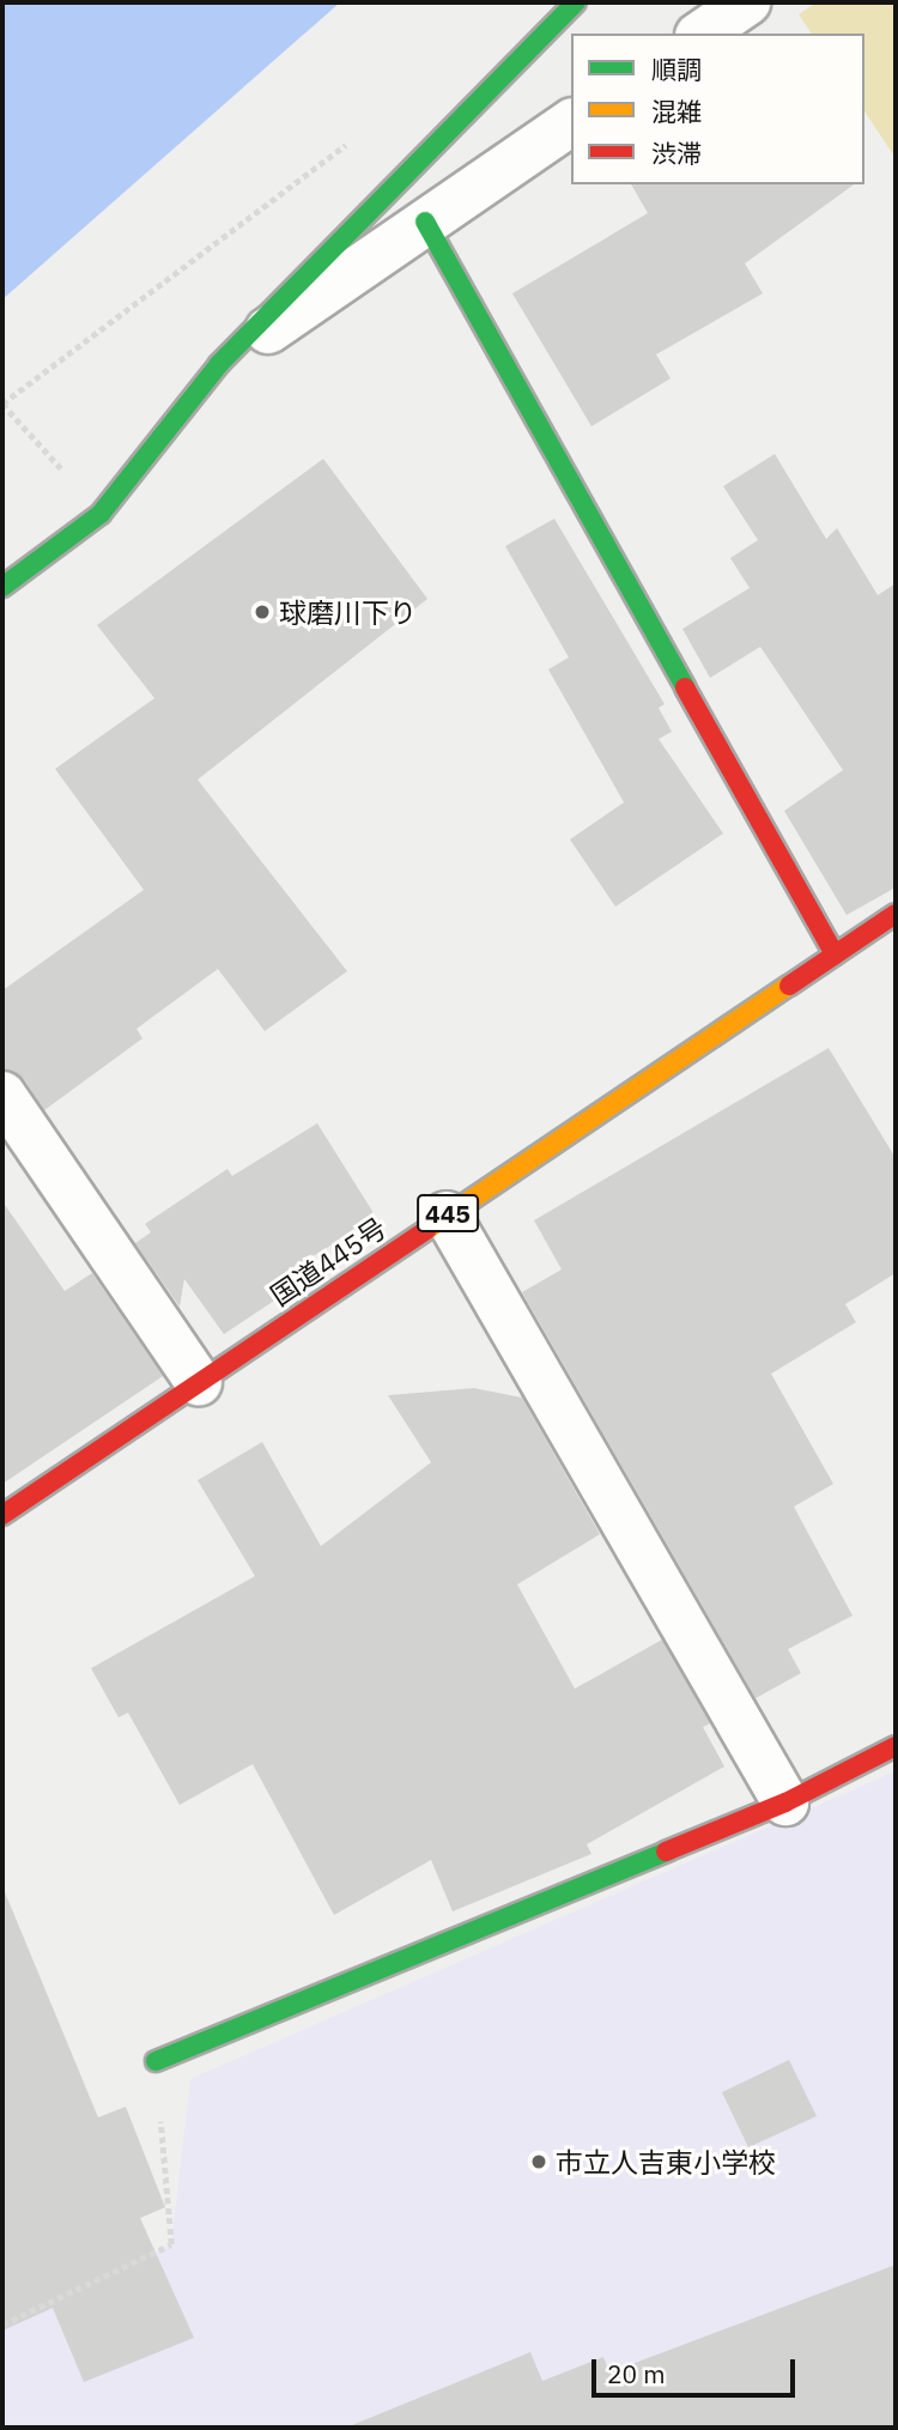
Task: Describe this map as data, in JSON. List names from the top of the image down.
{
  "streets": {
    "main road": ["445", "国道445号"]
  },
  "places": ["球磨川下り", "市立人吉東小学校"],
  "legend": ["順調", "混雑", "渋滞"],
  "scale_bar": "20 m"
}
